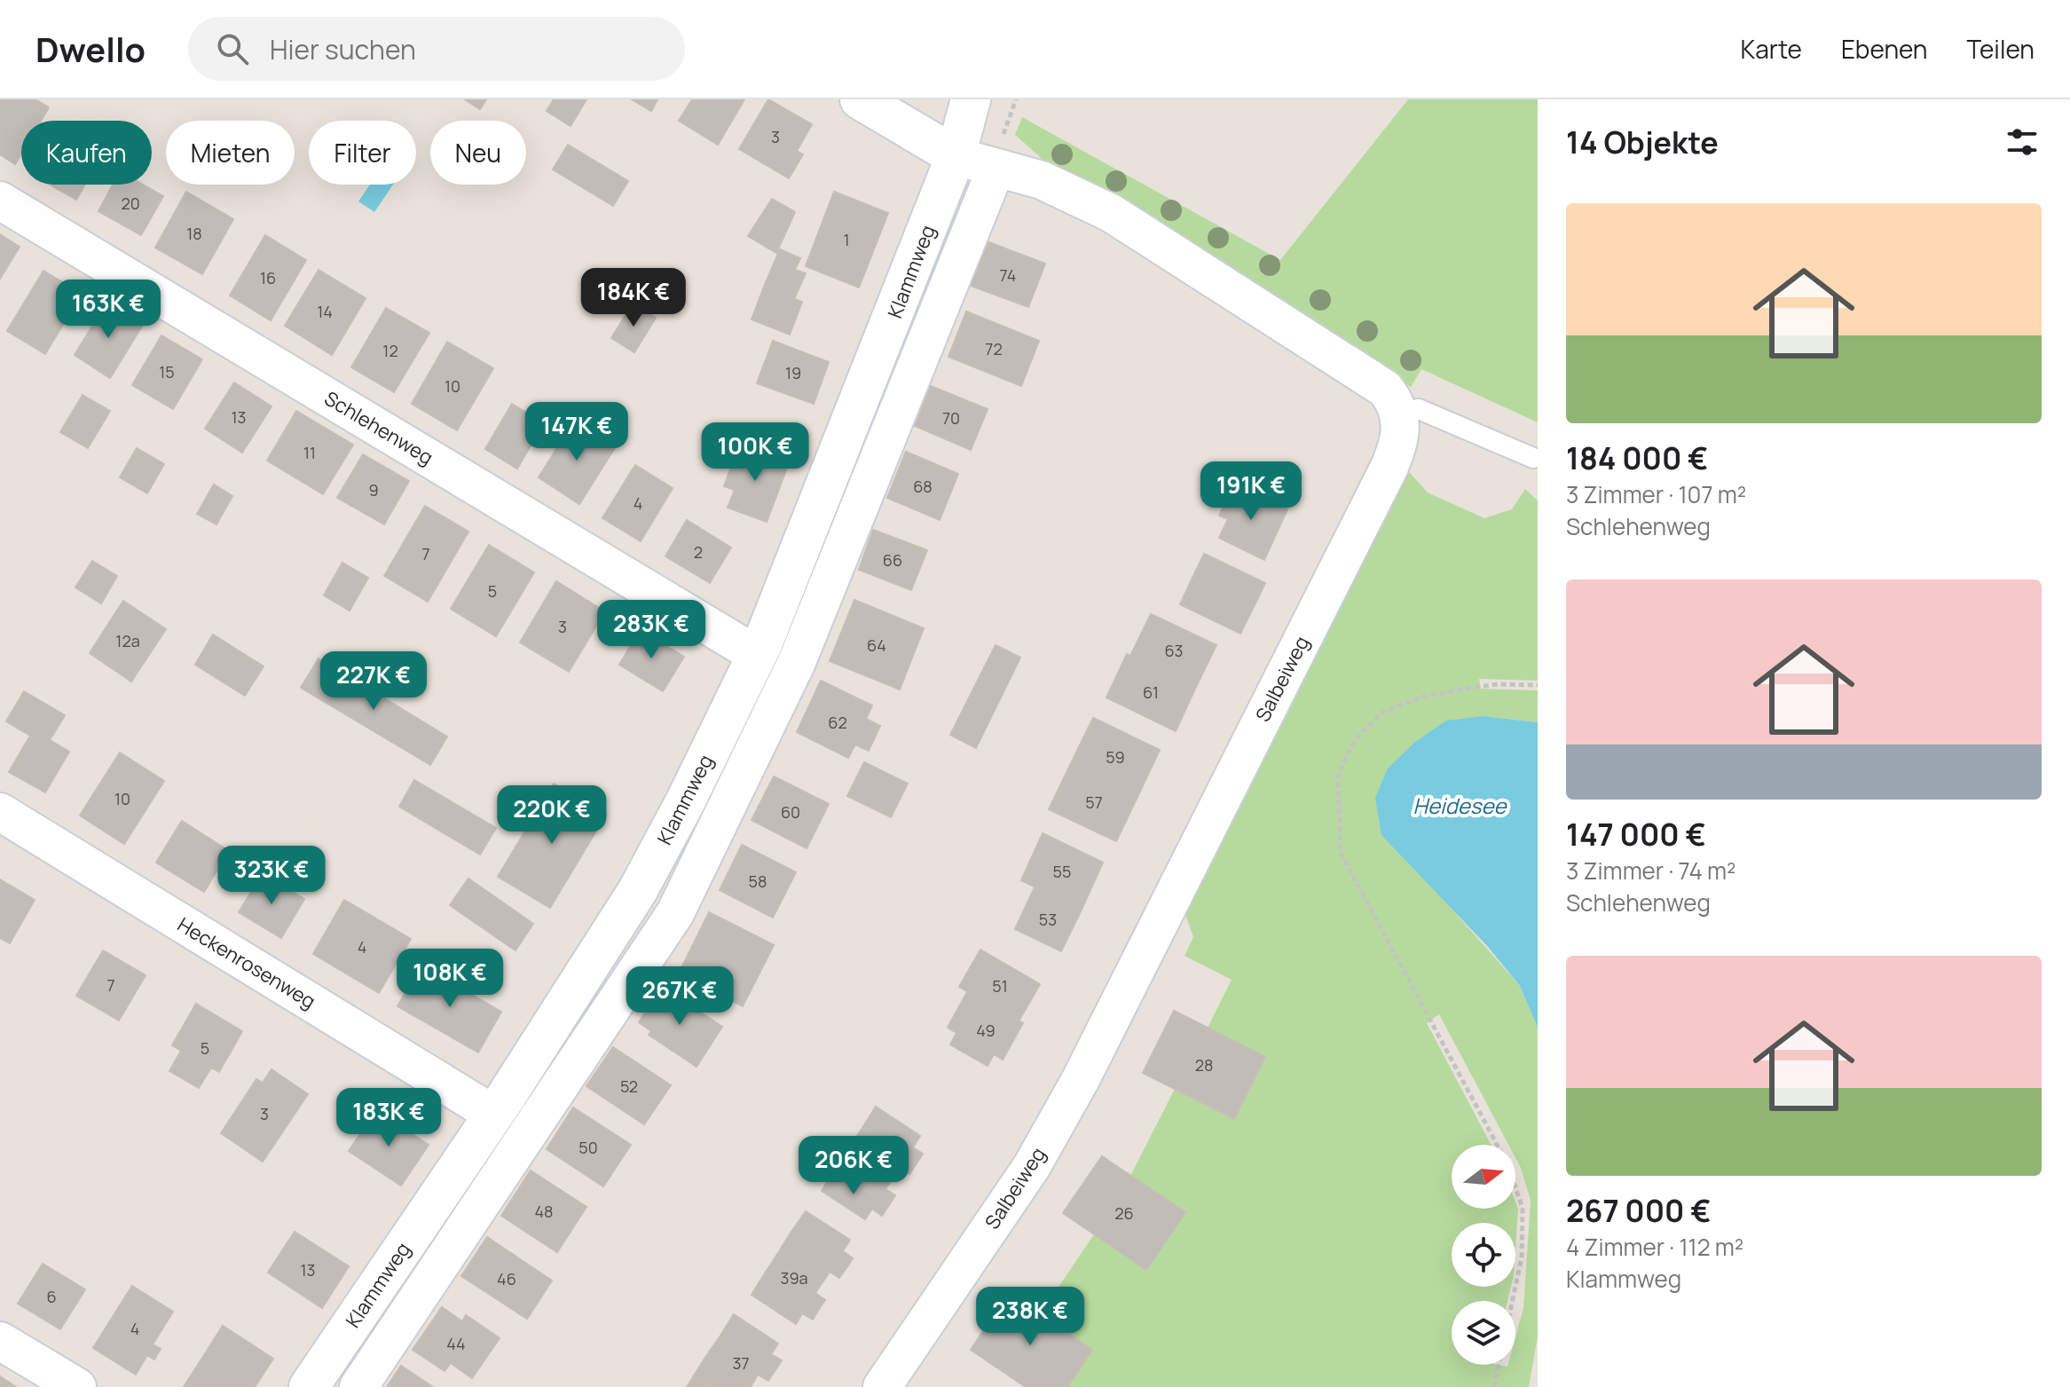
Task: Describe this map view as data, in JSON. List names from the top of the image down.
{
  "streets": {
    "main road": ["Klammweg"],
    "street": ["Schlehenweg", "Salbeiweg", "Heckenrosenweg"]
  },
  "crossings": [
    ["Klammweg", "Schlehenweg"],
    ["Klammweg", "Heckenrosenweg"]
  ],
  "water": ["Heidesee"],
  "house_numbers": [
    "3",
    "20",
    "18",
    "1",
    "74",
    "16",
    "14",
    "72",
    "12",
    "15",
    "19",
    "10",
    "13",
    "70",
    "11",
    "68",
    "9",
    "4",
    "2",
    "7",
    "66",
    "5",
    "3",
    "12a",
    "64",
    "63",
    "61",
    "62",
    "59",
    "10",
    "57",
    "60",
    "55",
    "58",
    "53",
    "4",
    "7",
    "51",
    "49",
    "5",
    "28",
    "52",
    "3",
    "50",
    "48",
    "26",
    "13",
    "39a",
    "46",
    "6",
    "4",
    "44",
    "37"
  ],
  "north": "right",
  "page": {
    "header": "Dwello",
    "search": "Hier suchen",
    "nav": ["Karte", "Ebenen", "Teilen"],
    "heading": "14 Objekte",
    "chip": [
      "Kaufen",
      "Mieten",
      "Filter",
      "Neu"
    ],
    "list": [
      {
        "name": "184 000 €",
        "note": "3 Zimmer · 107 m² · Schlehenweg"
      },
      {
        "name": "147 000 €",
        "note": "3 Zimmer · 74 m² · Schlehenweg"
      },
      {
        "name": "267 000 €",
        "note": "4 Zimmer · 112 m² · Klammweg"
      }
    ],
    "price": [
      "184K €",
      "163K €",
      "147K €",
      "100K €",
      "191K €",
      "283K €",
      "227K €",
      "220K €",
      "323K €",
      "108K €",
      "267K €",
      "183K €",
      "206K €",
      "238K €"
    ]
  }
}
